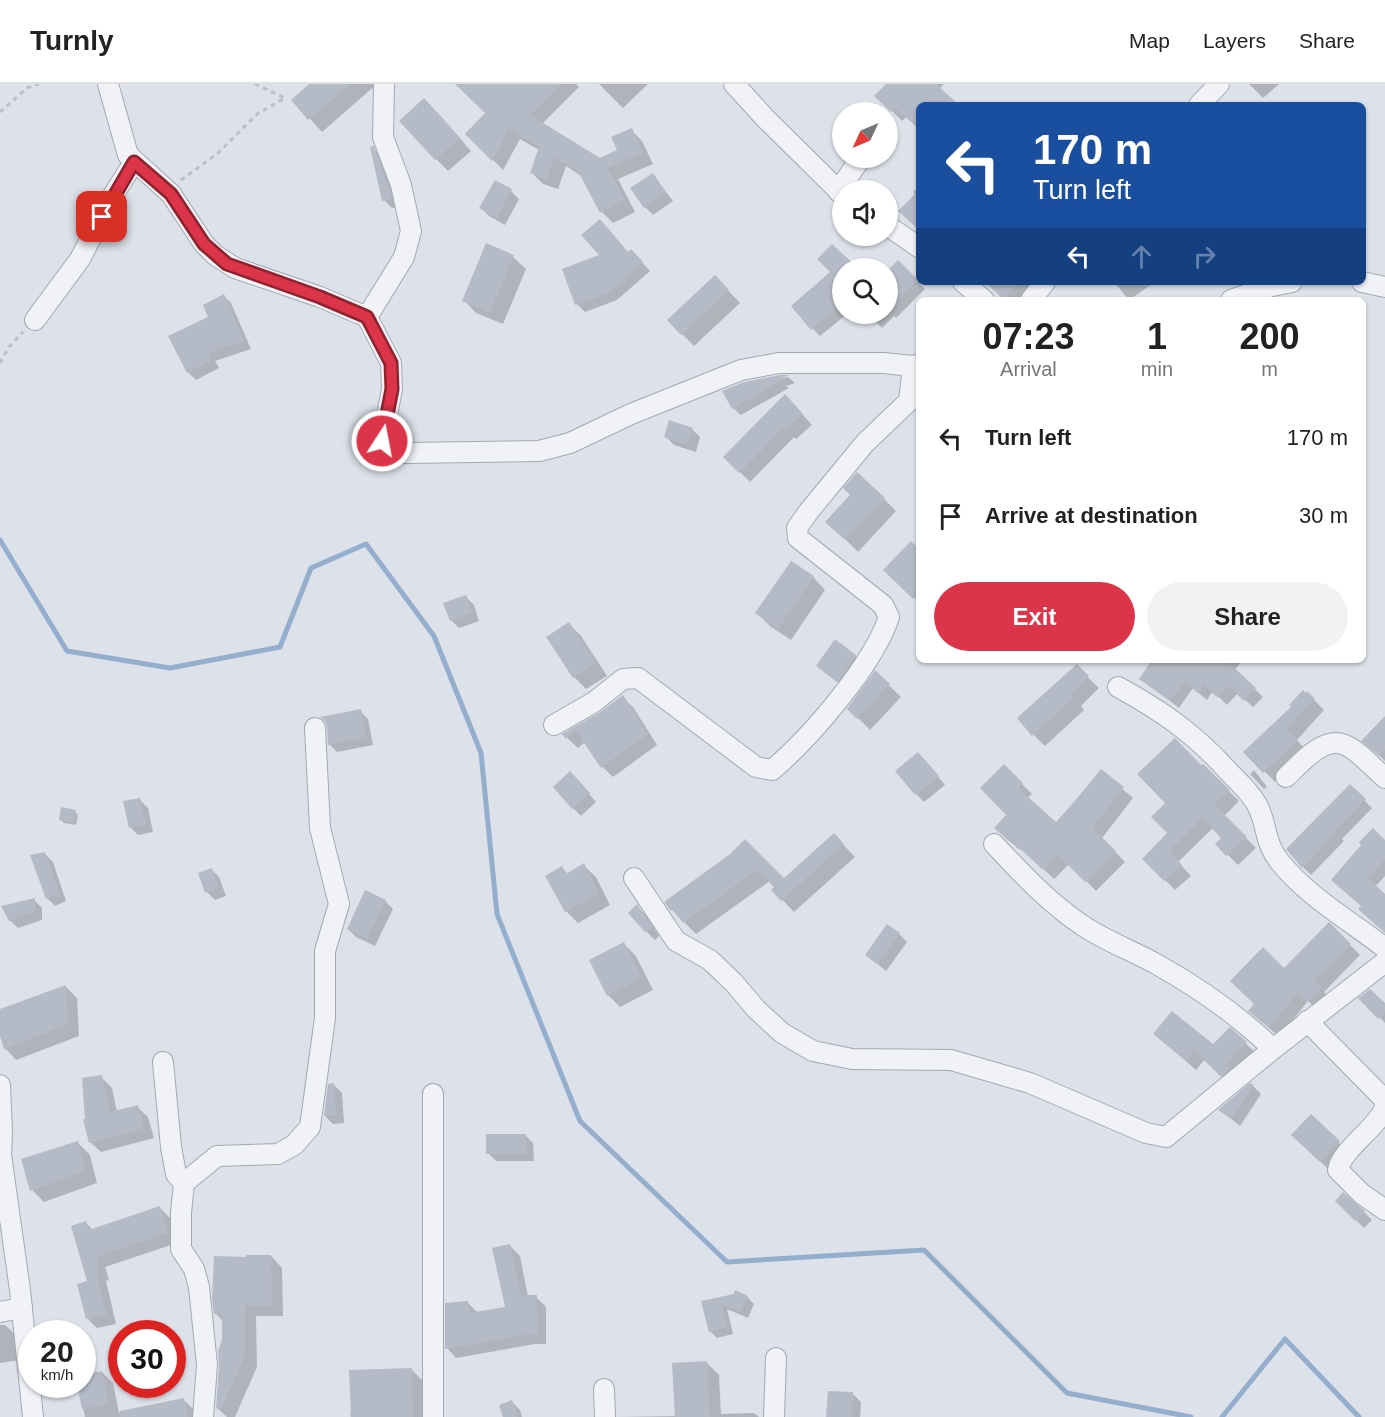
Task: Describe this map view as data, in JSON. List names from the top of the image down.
{
  "north": "bottom left",
  "page": {
    "header": "Turnly",
    "nav": ["Map", "Layers", "Share"],
    "turn": ["170 m", "Turn left"],
    "eta": [
      "07:23",
      "Arrival",
      "1",
      "min",
      "200",
      "m"
    ],
    "list": [
      {
        "name": "Turn left",
        "value": "170 m"
      },
      {
        "name": "Arrive at destination",
        "value": "30 m"
      }
    ],
    "buttons": ["Exit", "Share"],
    "speed": "20 km/h",
    "limit": "30"
  }
}
